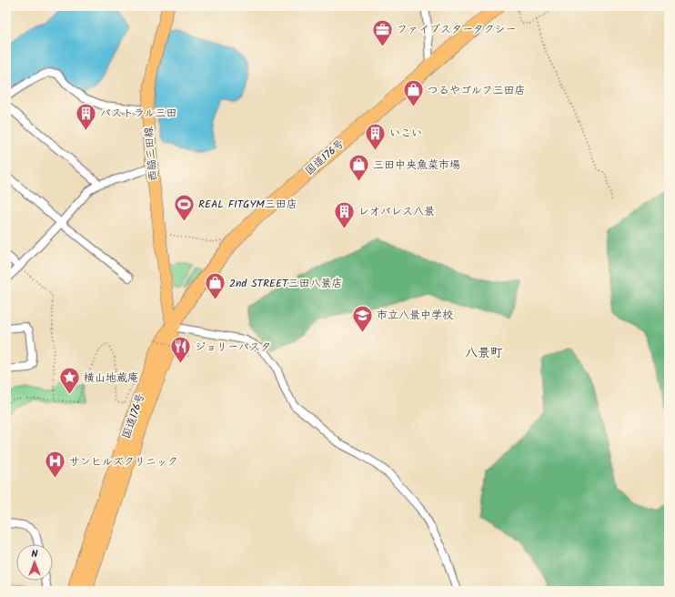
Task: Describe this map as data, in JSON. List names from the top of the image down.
{
  "streets": {
    "highway": ["国道176号"],
    "main road": ["西脇三田線"]
  },
  "crossings": [
    ["西脇三田線", "国道176号"]
  ],
  "districts": ["八景町"],
  "places": {
    "office": ["ファイブスタータクシー"],
    "shop": ["つるやゴルフ三田店", "三田中央魚菜市場", "2nd STREET三田八景店"],
    "building": ["パストラル三田", "いこい", "レオパレス八景"],
    "sports": ["REAL FITGYM三田店"],
    "school or university": ["市立八景中学校"],
    "restaurant": ["ジョリーパスタ"],
    "place": ["横山地蔵庵"],
    "hospital": ["サンヒルズクリニック"]
  },
  "north": "top"
}
